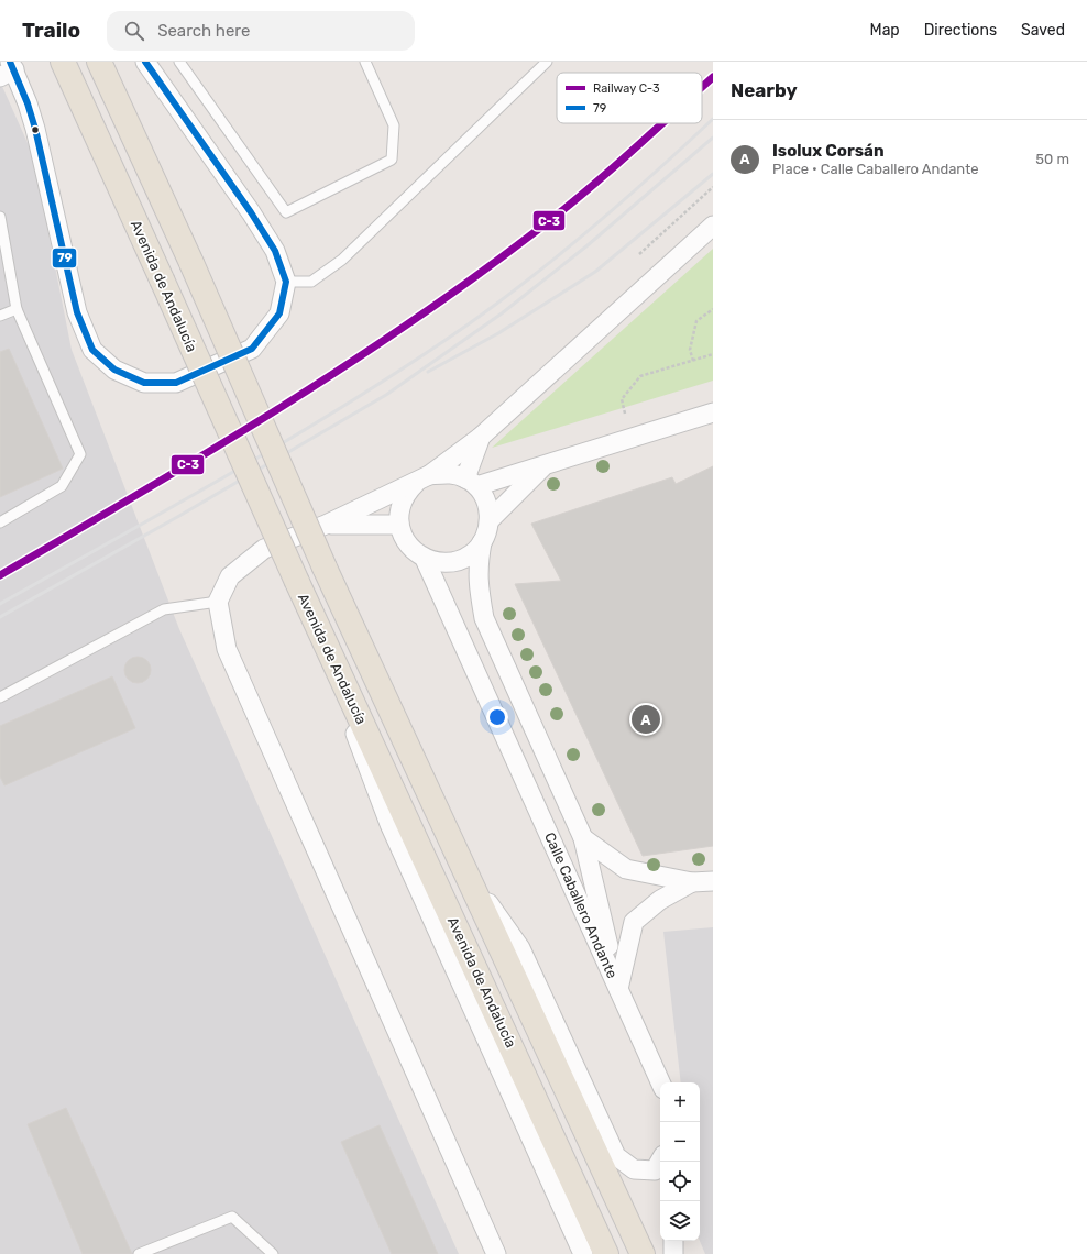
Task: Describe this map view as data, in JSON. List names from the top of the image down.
{
  "streets": {
    "main road": ["Avenida de Andalucía"],
    "street": ["Calle Caballero Andante"]
  },
  "lines": ["transit line 79", "rail line C-3"],
  "legend": ["Railway C-3", "79"],
  "page": {
    "header": "Trailo",
    "search": "Search here",
    "nav": ["Map", "Directions", "Saved"],
    "heading": "Nearby",
    "list": [
      {
        "mark": "A",
        "name": "Isolux Corsán",
        "note": "Place · Calle Caballero Andante",
        "value": "50 m"
      }
    ],
    "pins": "A",
    "map_buttons": ["+", "−"]
  }
}
